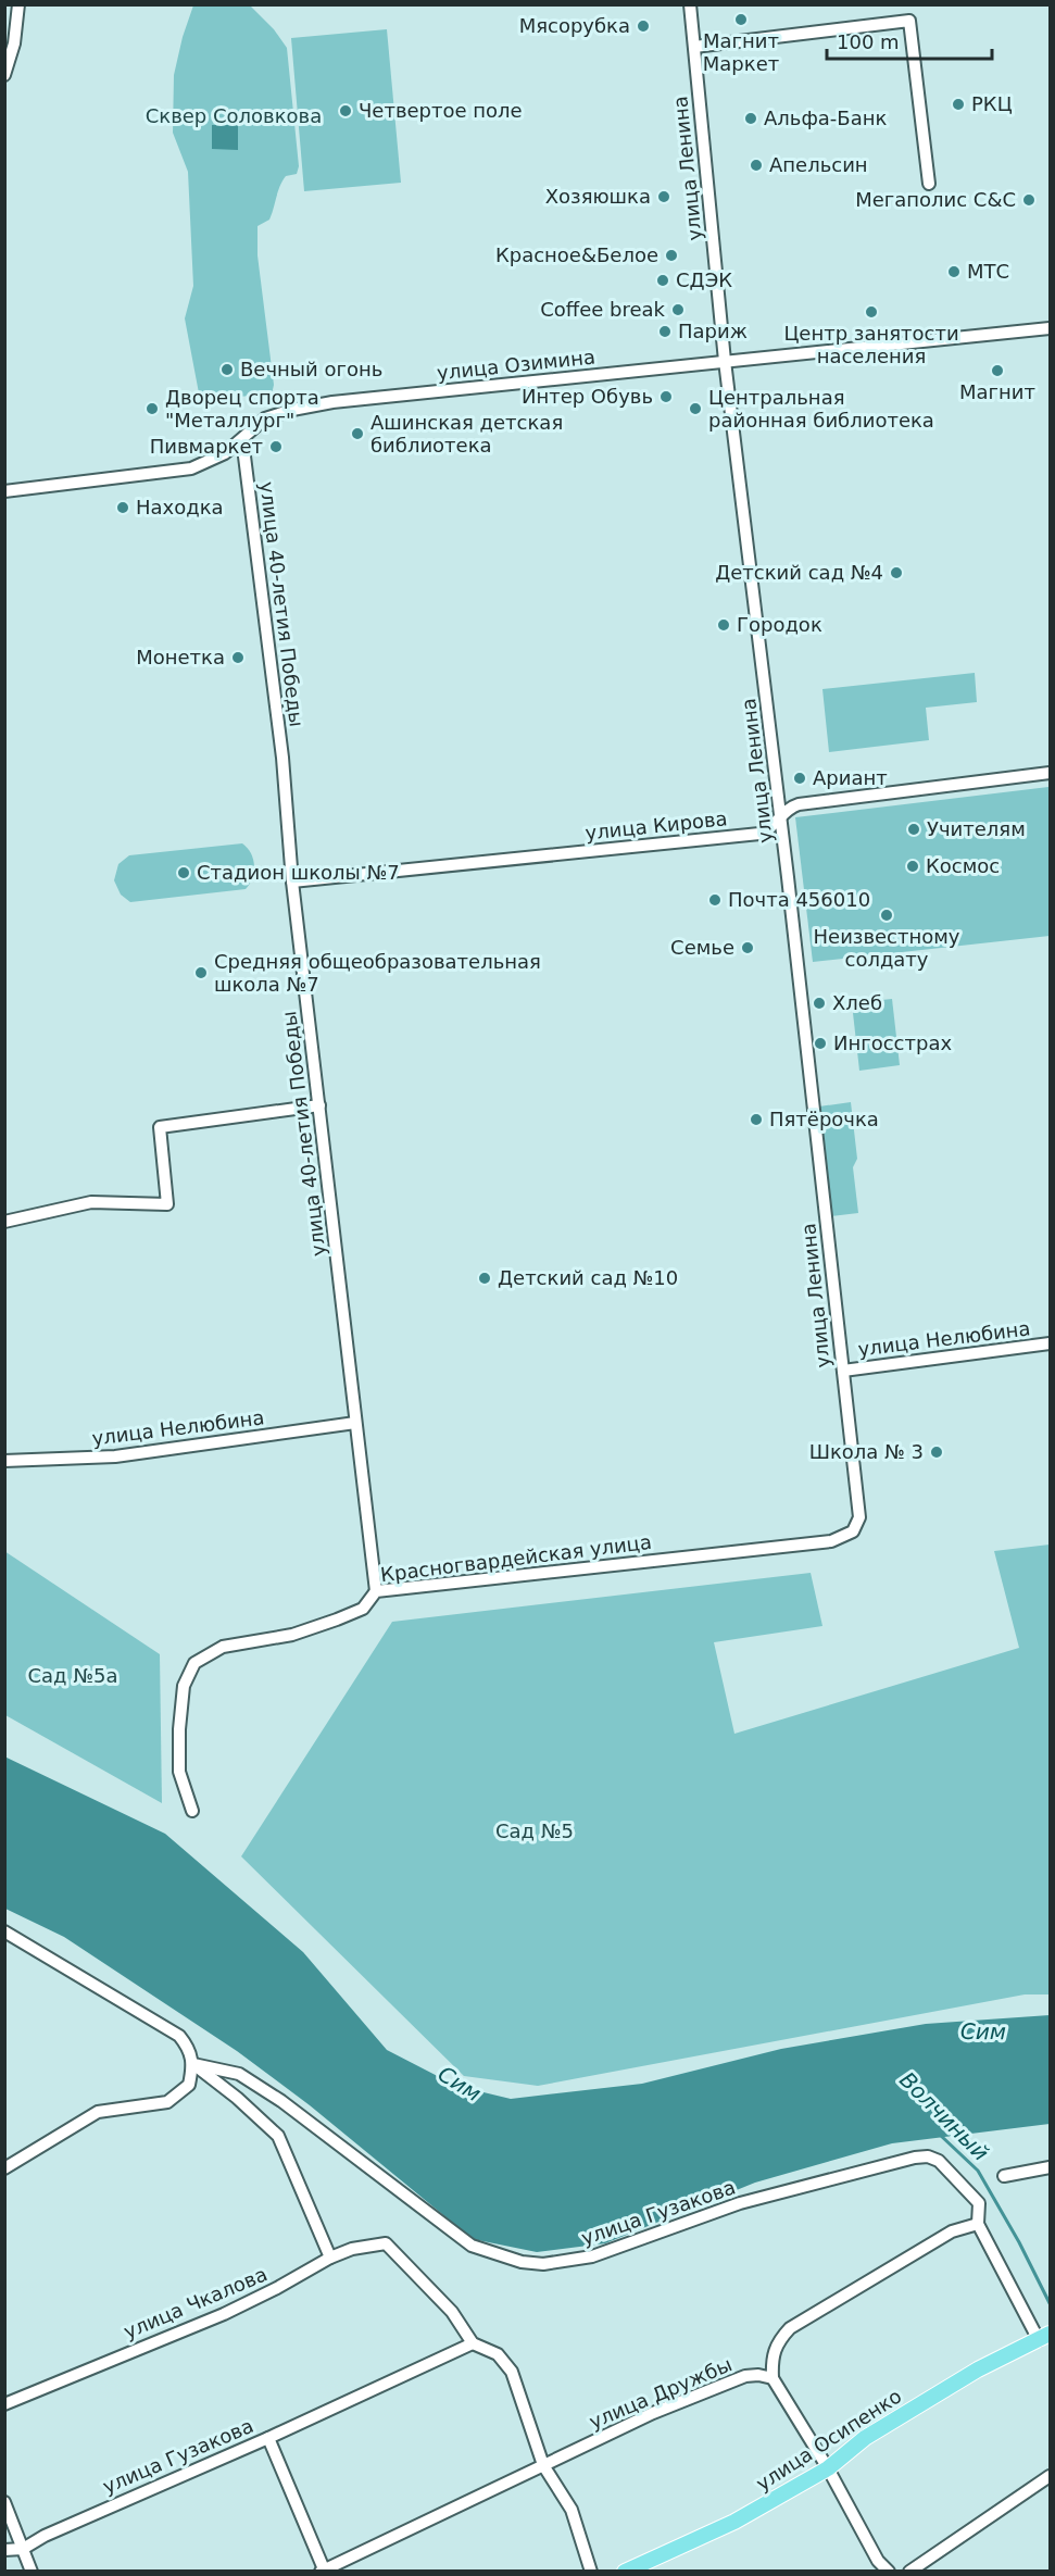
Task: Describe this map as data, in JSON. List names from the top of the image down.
{
  "streets": {
    "main road": ["улица Осипенко"],
    "street": [
      "улица Ленина",
      "улица Озимина",
      "улица 40-летия Победы",
      "улица Кирова",
      "улица Нелюбина",
      "Красногвардейская улица",
      "улица Гузакова",
      "улица Чкалова",
      "улица Дружбы"
    ]
  },
  "crossings": [
    ["улица Ленина", "улица Озимина"],
    ["улица Ленина", "улица Кирова"],
    ["улица Ленина", "улица Нелюбина"],
    ["улица Ленина", "Красногвардейская улица"],
    ["улица Озимина", "улица 40-летия Победы"],
    ["улица 40-летия Победы", "улица Кирова"],
    ["улица 40-летия Победы", "улица Нелюбина"],
    ["улица 40-летия Победы", "Красногвардейская улица"],
    ["улица Гузакова", "улица Чкалова"],
    ["улица Гузакова", "улица Осипенко"]
  ],
  "water": ["Сим", "Волчиный"],
  "parks": ["Сквер Соловкова", "Сад №5а", "Сад №5"],
  "places": [
    "Магнит Маркет",
    "Мясорубка",
    "РКЦ",
    "Четвертое поле",
    "Альфа-Банк",
    "Апельсин",
    "Хозяюшка",
    "Мегаполис C&C",
    "Красное&Белое",
    "МТС",
    "СДЭК",
    "Coffee break",
    "Центр занятости населения",
    "Париж",
    "Вечный огонь",
    "Магнит",
    "Интер Обувь",
    "Дворец спорта \"Металлург\"",
    "Центральная районная библиотека",
    "Ашинская детская библиотека",
    "Пивмаркет",
    "Находка",
    "Детский сад №4",
    "Городок",
    "Монетка",
    "Ариант",
    "Учителям",
    "Космос",
    "Стадион школы №7",
    "Почта 456010",
    "Неизвестному солдату",
    "Семье",
    "Средняя общеобразовательная школа №7",
    "Хлеб",
    "Ингосстрах",
    "Пятёрочка",
    "Детский сад №10",
    "Школа № 3"
  ],
  "scale_bar": "100 m"
}
